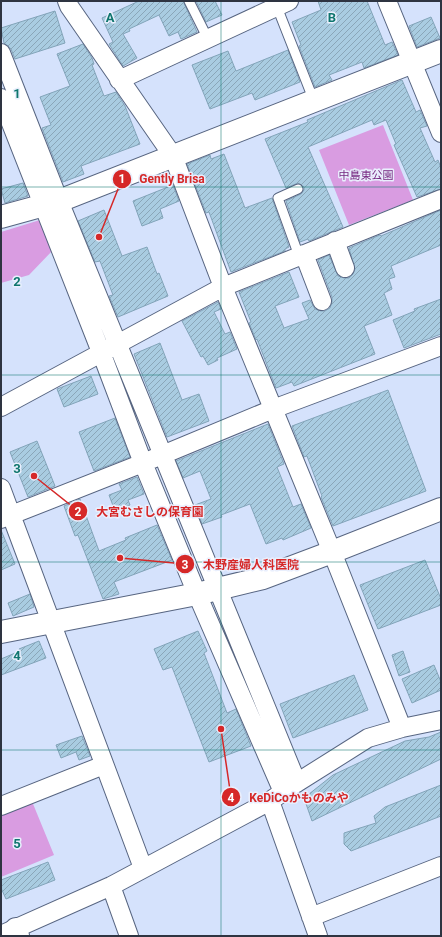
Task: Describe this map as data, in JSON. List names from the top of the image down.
{
  "parks": ["中島東公園"],
  "places": [
    "Gently Brisa",
    "大宮むさしの保育園",
    "木野産婦人科医院",
    "KeDiCoかものみや"
  ],
  "grid": {
    "columns": ["A", "B"],
    "rows": [
      "1",
      "2",
      "3",
      "4",
      "5"
    ]
  }
}
